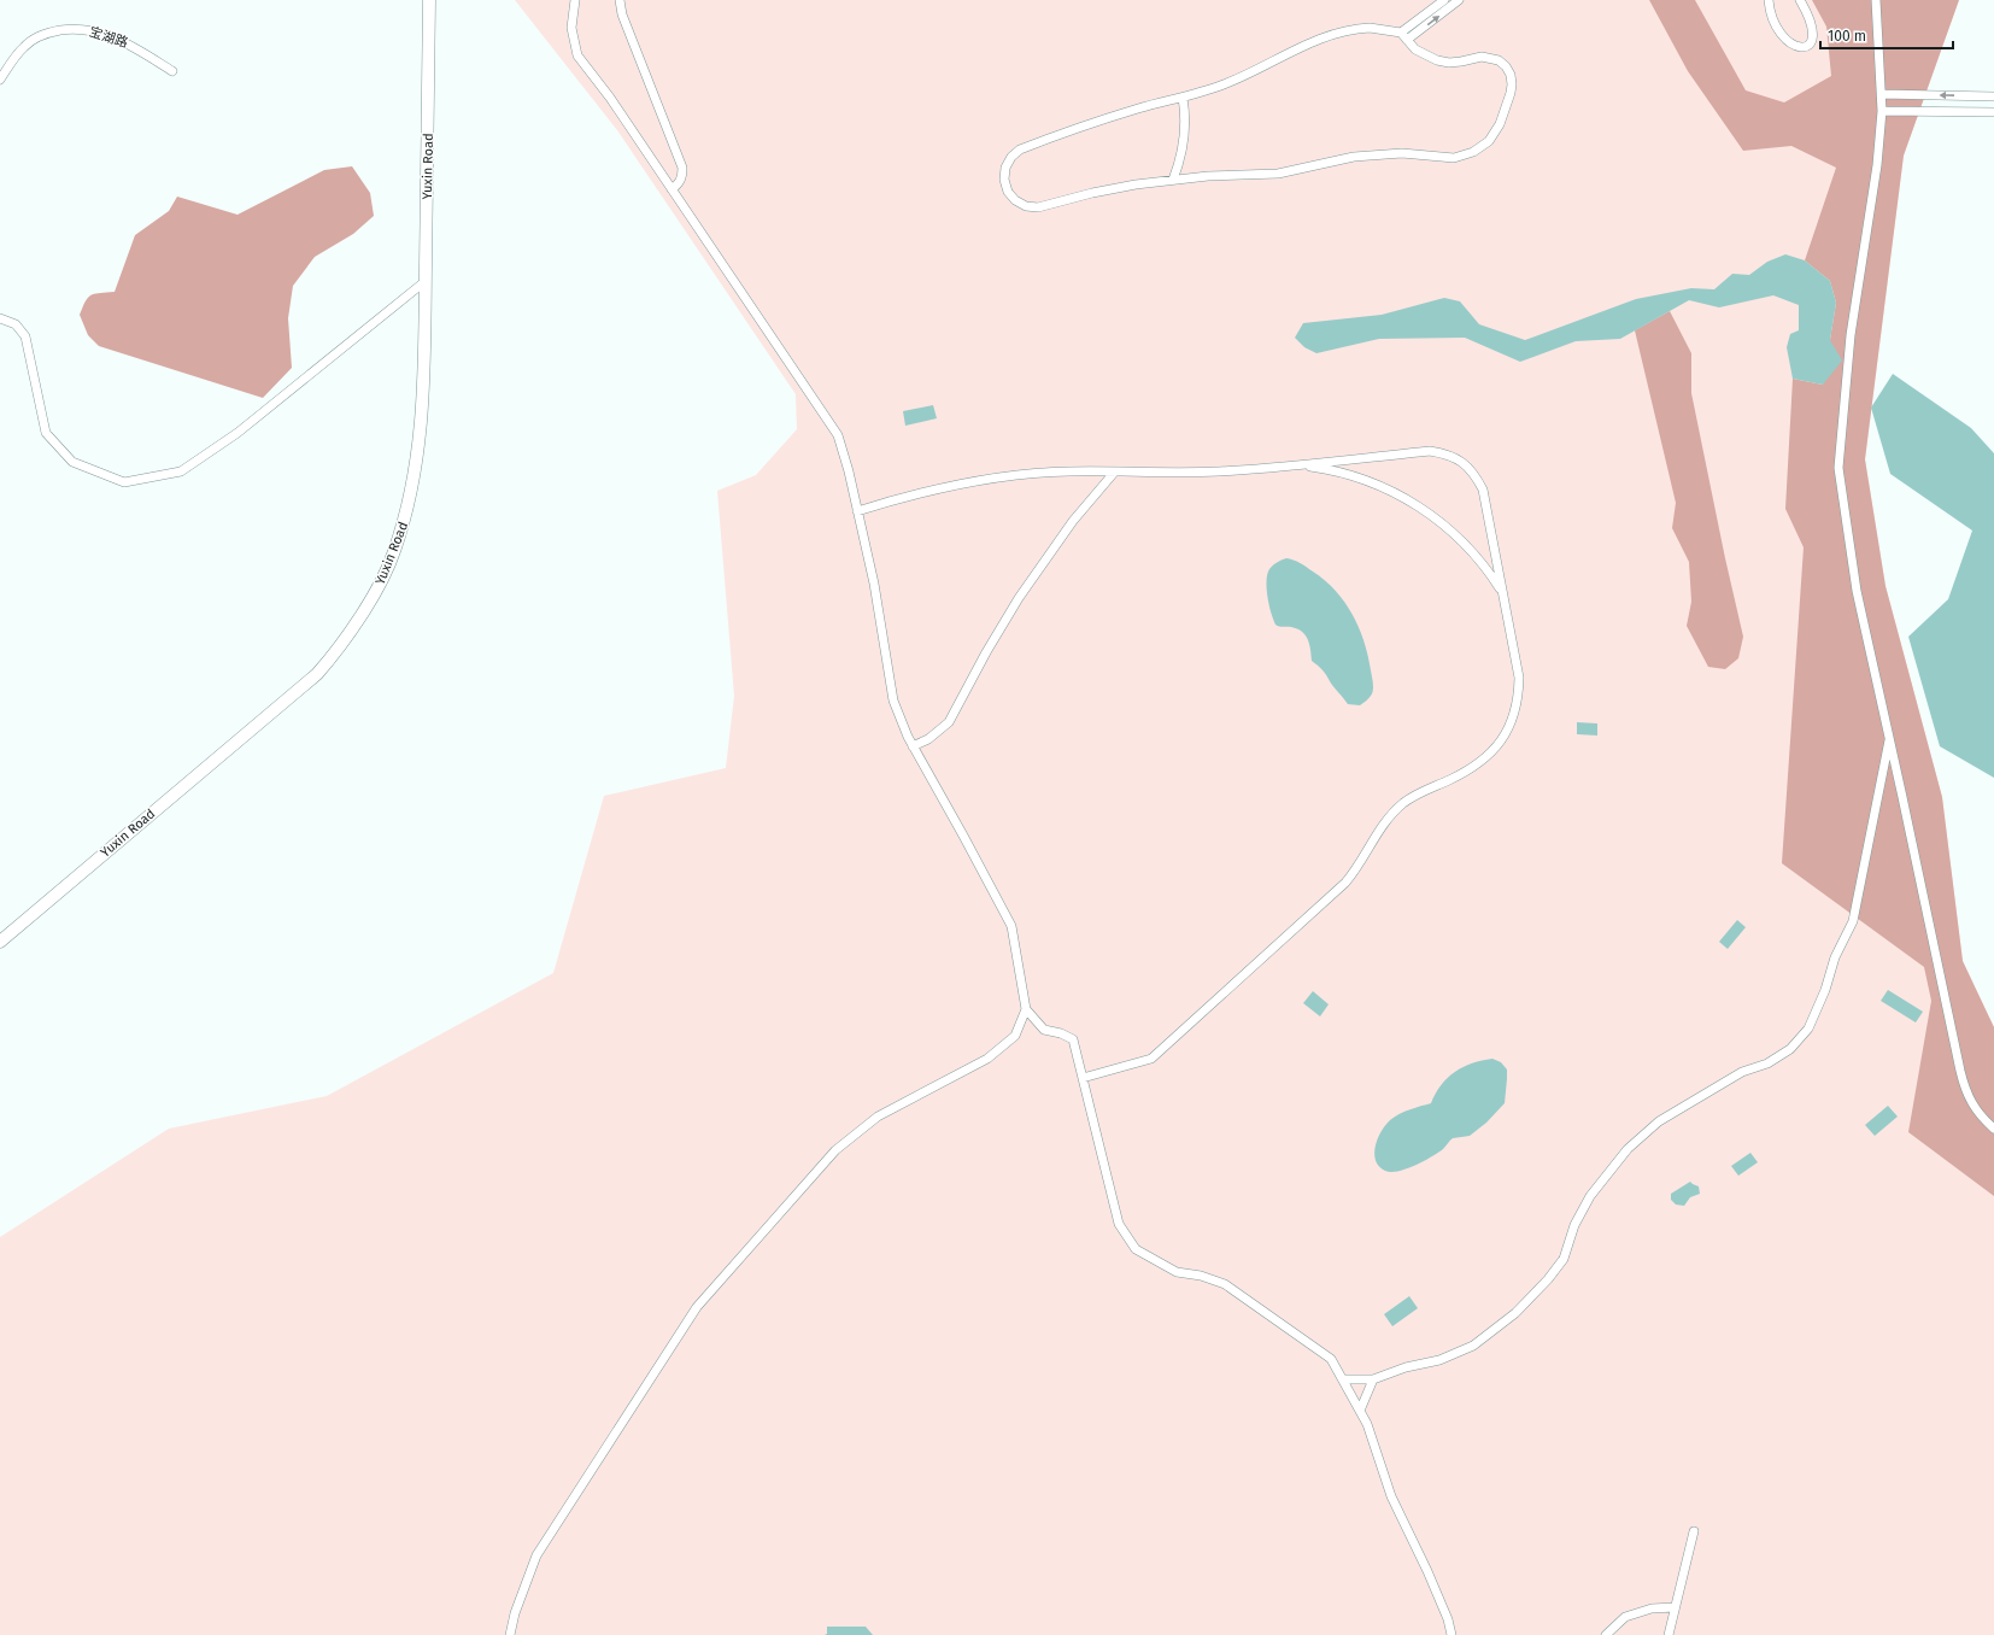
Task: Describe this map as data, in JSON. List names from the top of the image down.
{
  "streets": {
    "street": ["宝湖路", "Yuxin Road"]
  },
  "scale_bar": "100 m"
}
